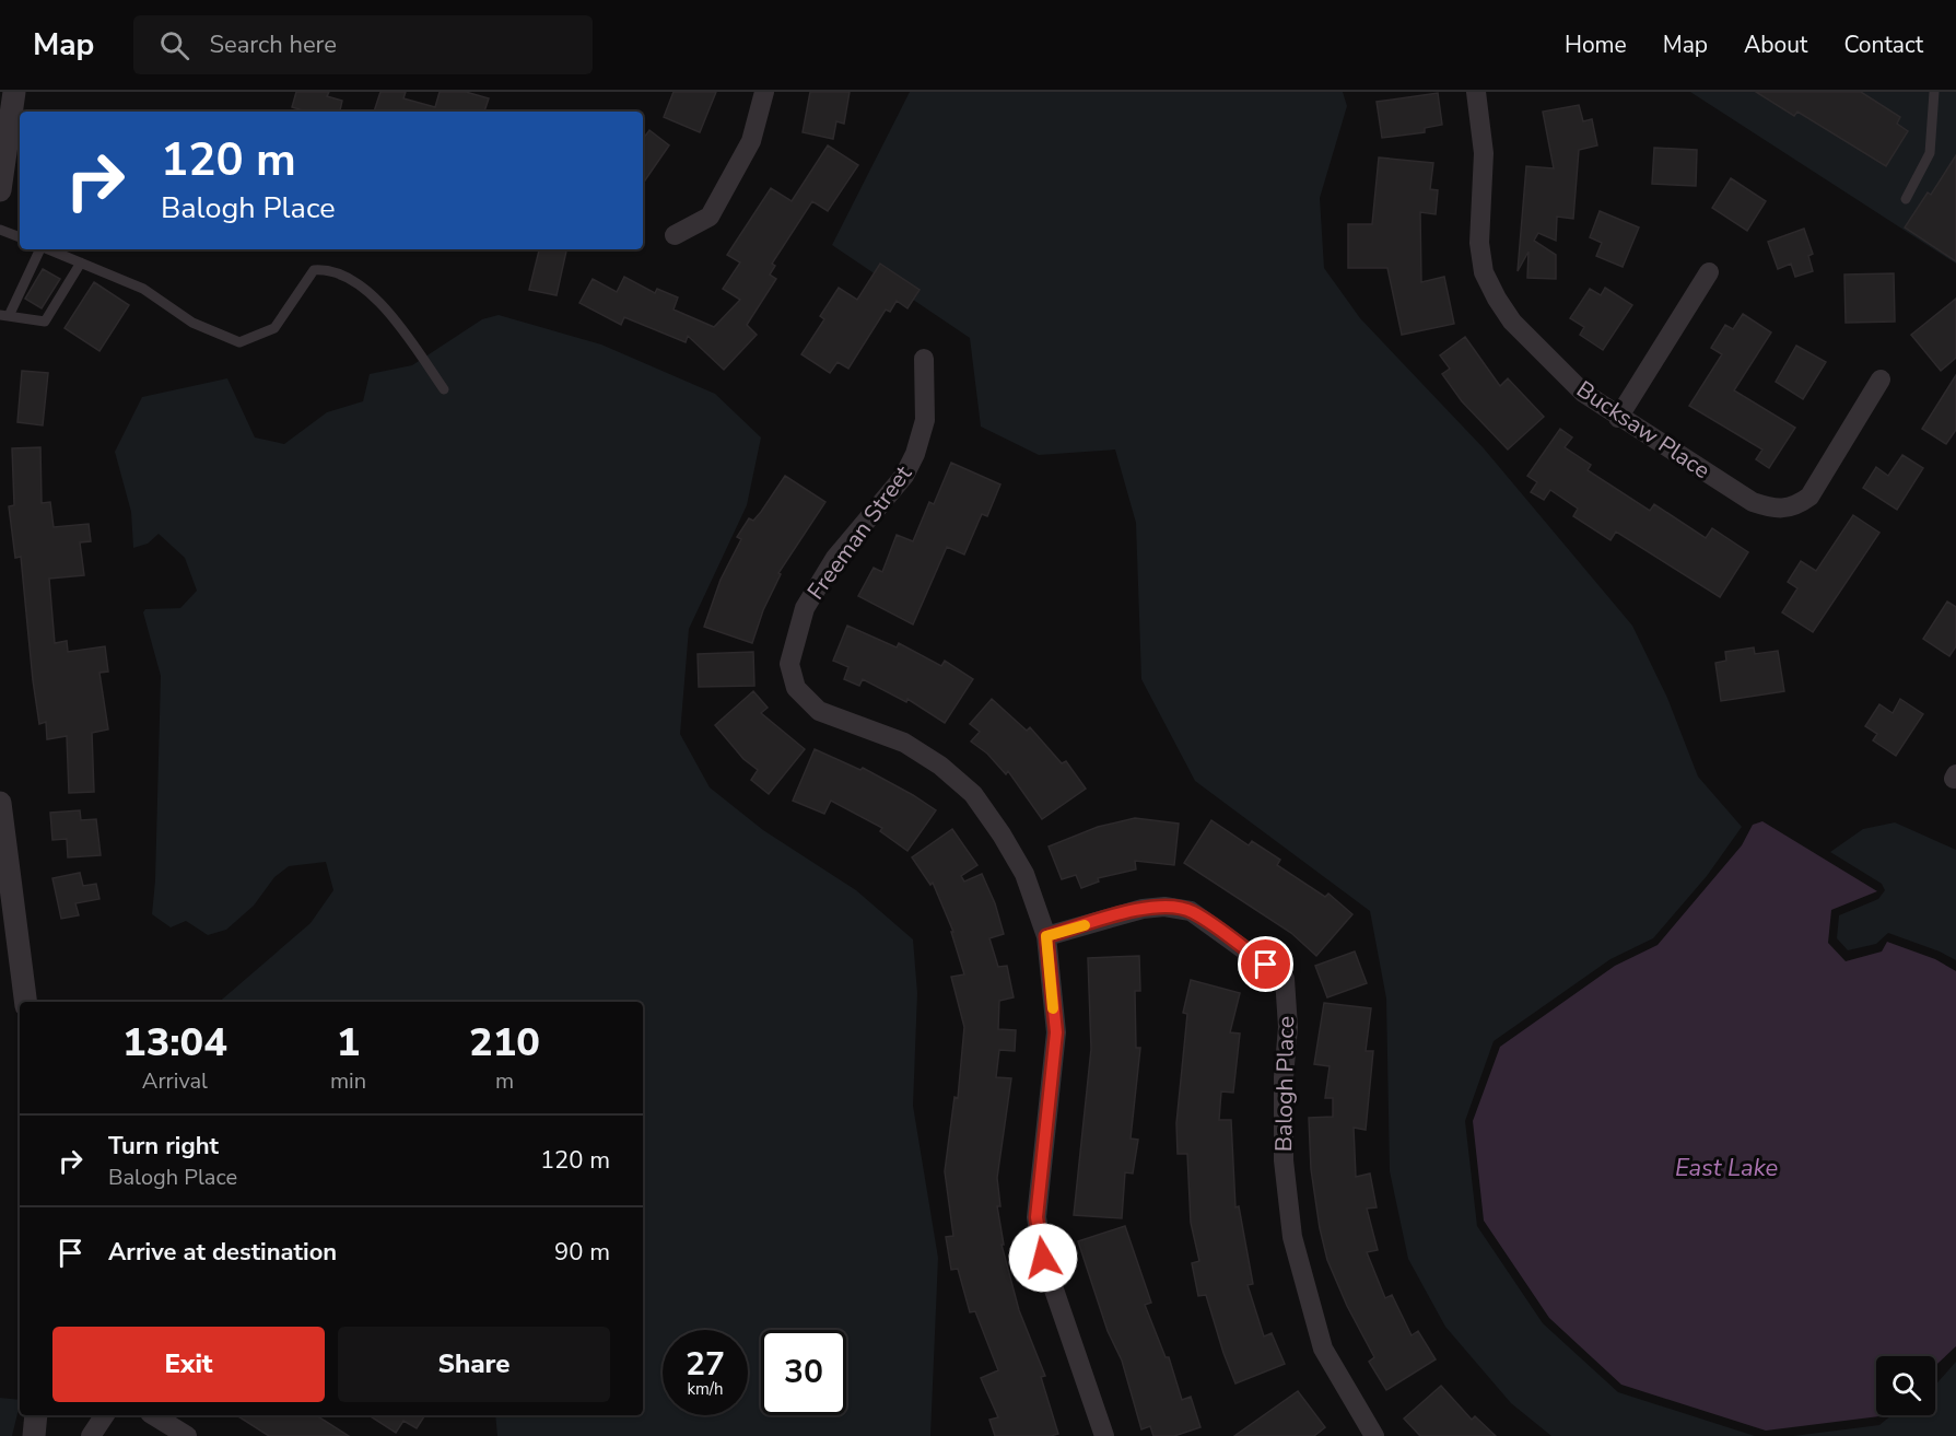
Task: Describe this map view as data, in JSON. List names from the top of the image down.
{
  "streets": {
    "street": ["Bucksaw Place", "Freeman Street", "Balogh Place"]
  },
  "crossings": [
    ["Freeman Street", "Balogh Place"]
  ],
  "water": ["East Lake"],
  "page": {
    "header": "Map",
    "search": "Search here",
    "nav": [
      "Home",
      "Map",
      "About",
      "Contact"
    ],
    "turn": ["120 m", "Balogh Place"],
    "eta": [
      "13:04",
      "Arrival",
      "1",
      "min",
      "210",
      "m"
    ],
    "list": [
      {
        "name": "Turn right",
        "note": "Balogh Place",
        "value": "120 m"
      },
      {
        "name": "Arrive at destination",
        "value": "90 m"
      }
    ],
    "buttons": ["Exit", "Share"],
    "speed": "27 km/h",
    "limit": "30"
  }
}
